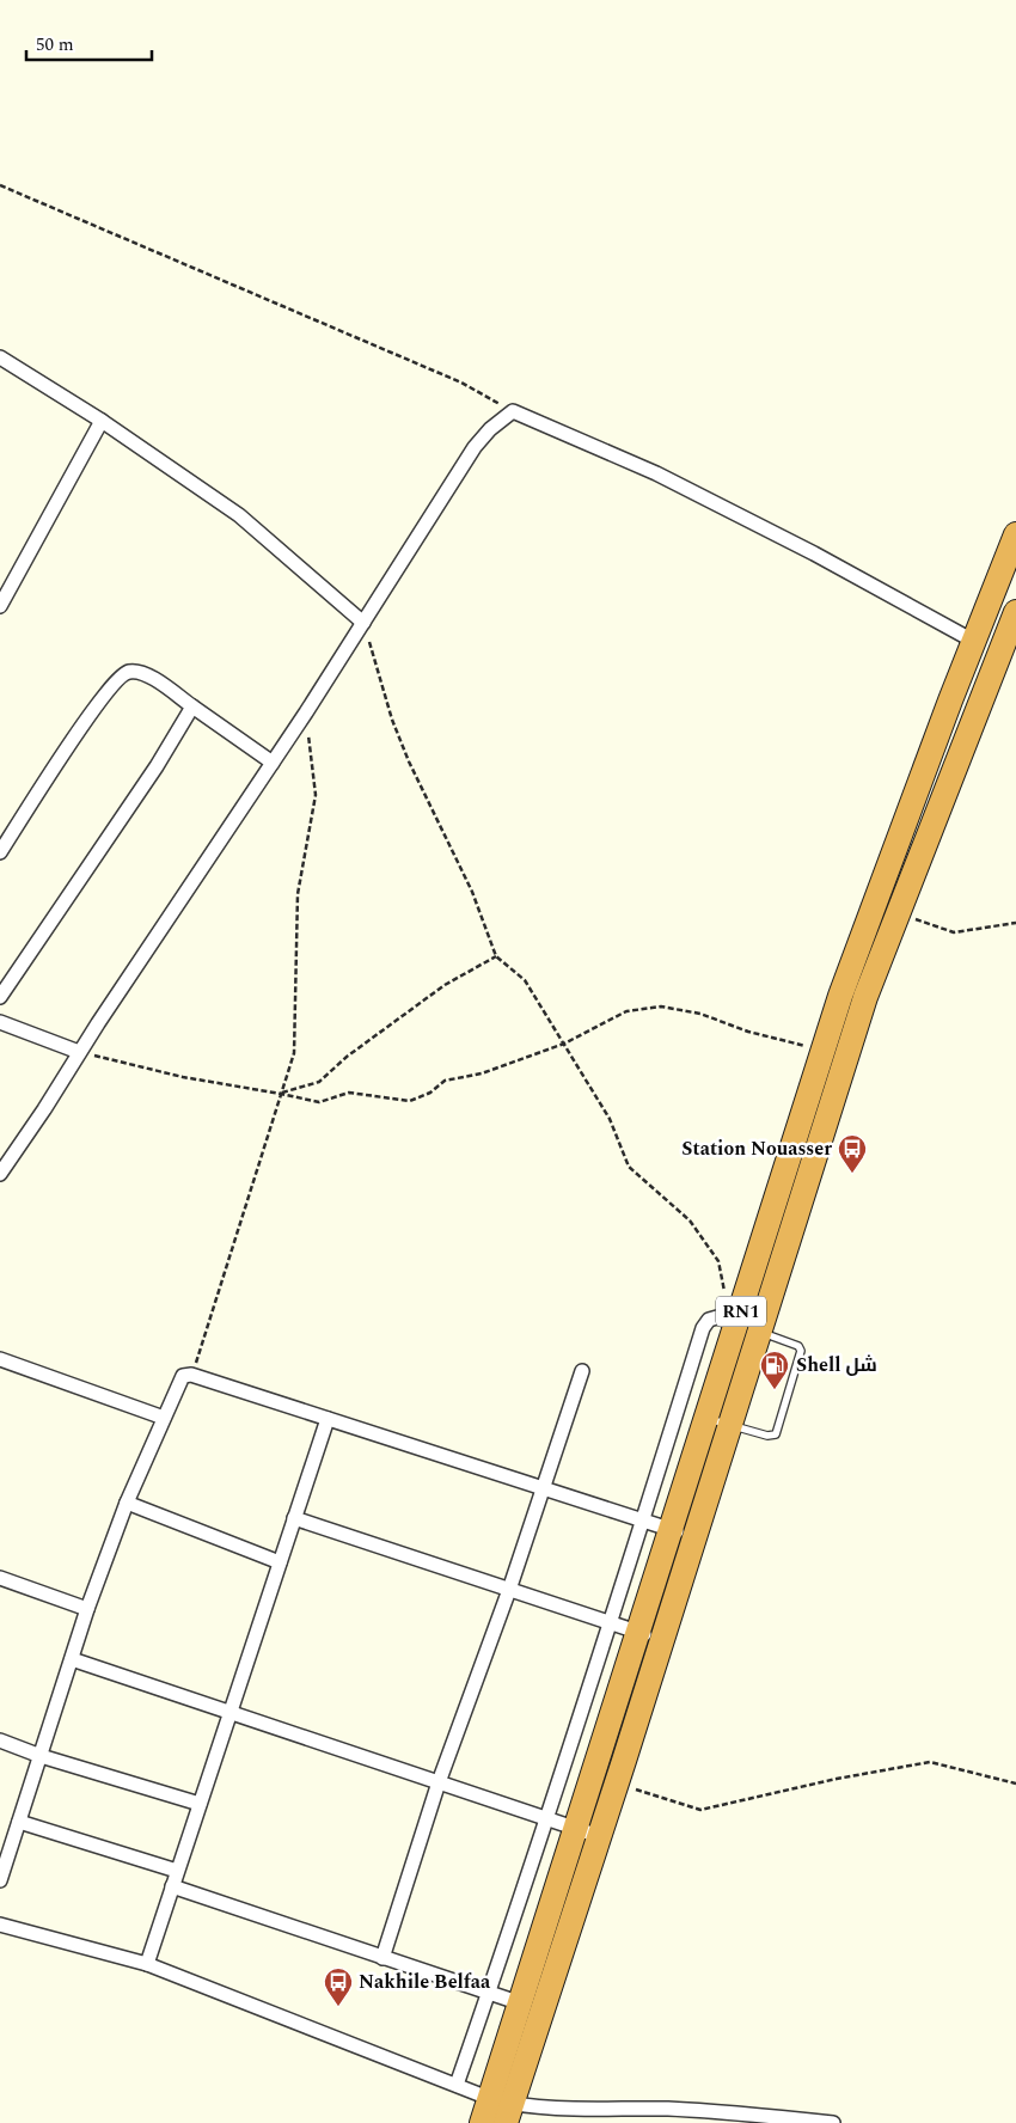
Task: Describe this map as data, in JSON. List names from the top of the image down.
{
  "streets": {
    "highway": ["RN1"]
  },
  "places": {
    "bus stop": ["Station Nouasser", "Nakhile Belfaa"],
    "fuel station": ["Shell شل"]
  },
  "scale_bar": "50 m"
}
